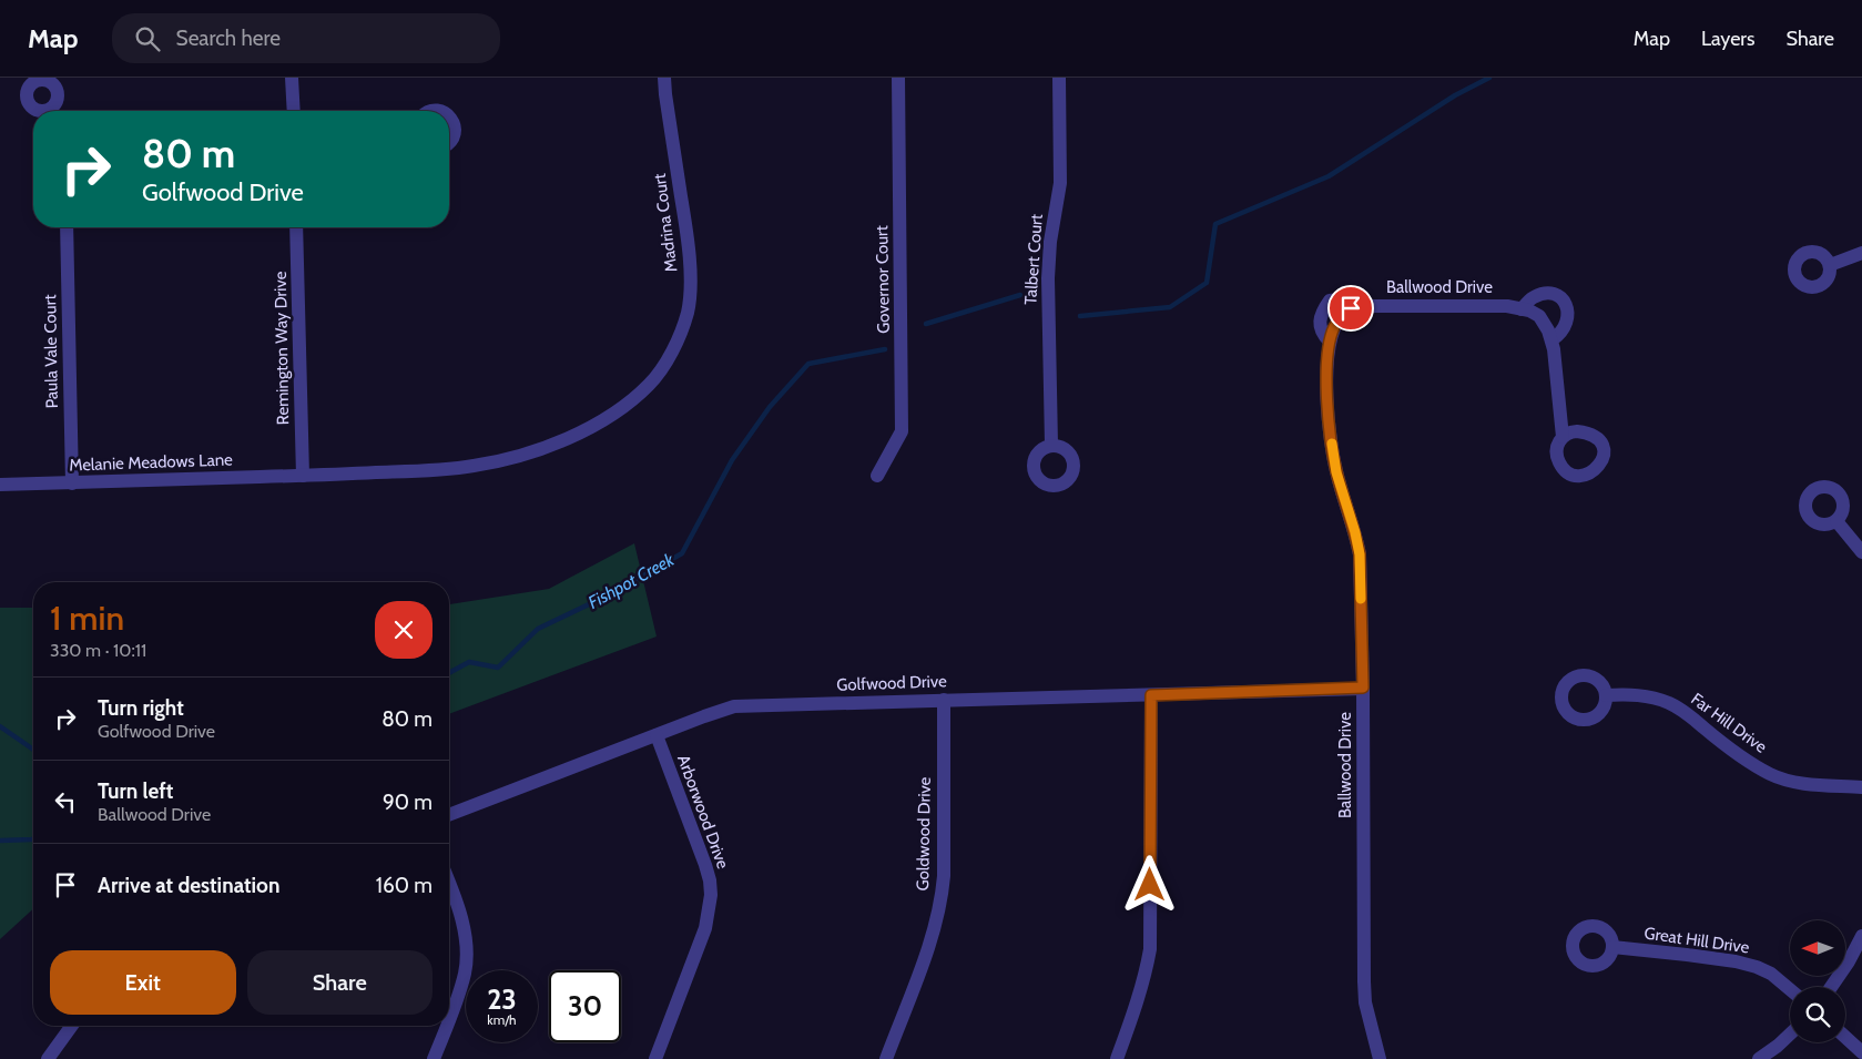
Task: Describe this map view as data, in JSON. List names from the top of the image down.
{
  "streets": {
    "street": [
      "Madrina Court",
      "Talbert Court",
      "Governor Court",
      "Ballwood Drive",
      "Remington Way Drive",
      "Paula Vale Court",
      "Melanie Meadows Lane",
      "Golfwood Drive",
      "Far Hill Drive",
      "Arborwood Drive",
      "Goldwood Drive",
      "Great Hill Drive"
    ]
  },
  "crossings": [
    ["Madrina Court", "Remington Way Drive"],
    ["Madrina Court", "Melanie Meadows Lane"],
    ["Ballwood Drive", "Golfwood Drive"],
    ["Remington Way Drive", "Melanie Meadows Lane"],
    ["Paula Vale Court", "Melanie Meadows Lane"],
    ["Golfwood Drive", "Arborwood Drive"],
    ["Golfwood Drive", "Goldwood Drive"]
  ],
  "water": ["Fishpot Creek"],
  "north": "left",
  "page": {
    "header": "Map",
    "search": "Search here",
    "nav": ["Map", "Layers", "Share"],
    "turn": ["80 m", "Golfwood Drive"],
    "heading": ["1 min", "330 m · 10:11"],
    "list": [
      {
        "name": "Turn right",
        "note": "Golfwood Drive",
        "value": "80 m"
      },
      {
        "name": "Turn left",
        "note": "Ballwood Drive",
        "value": "90 m"
      },
      {
        "name": "Arrive at destination",
        "value": "160 m"
      }
    ],
    "buttons": ["Exit", "Share"],
    "speed": "23 km/h",
    "limit": "30"
  }
}
